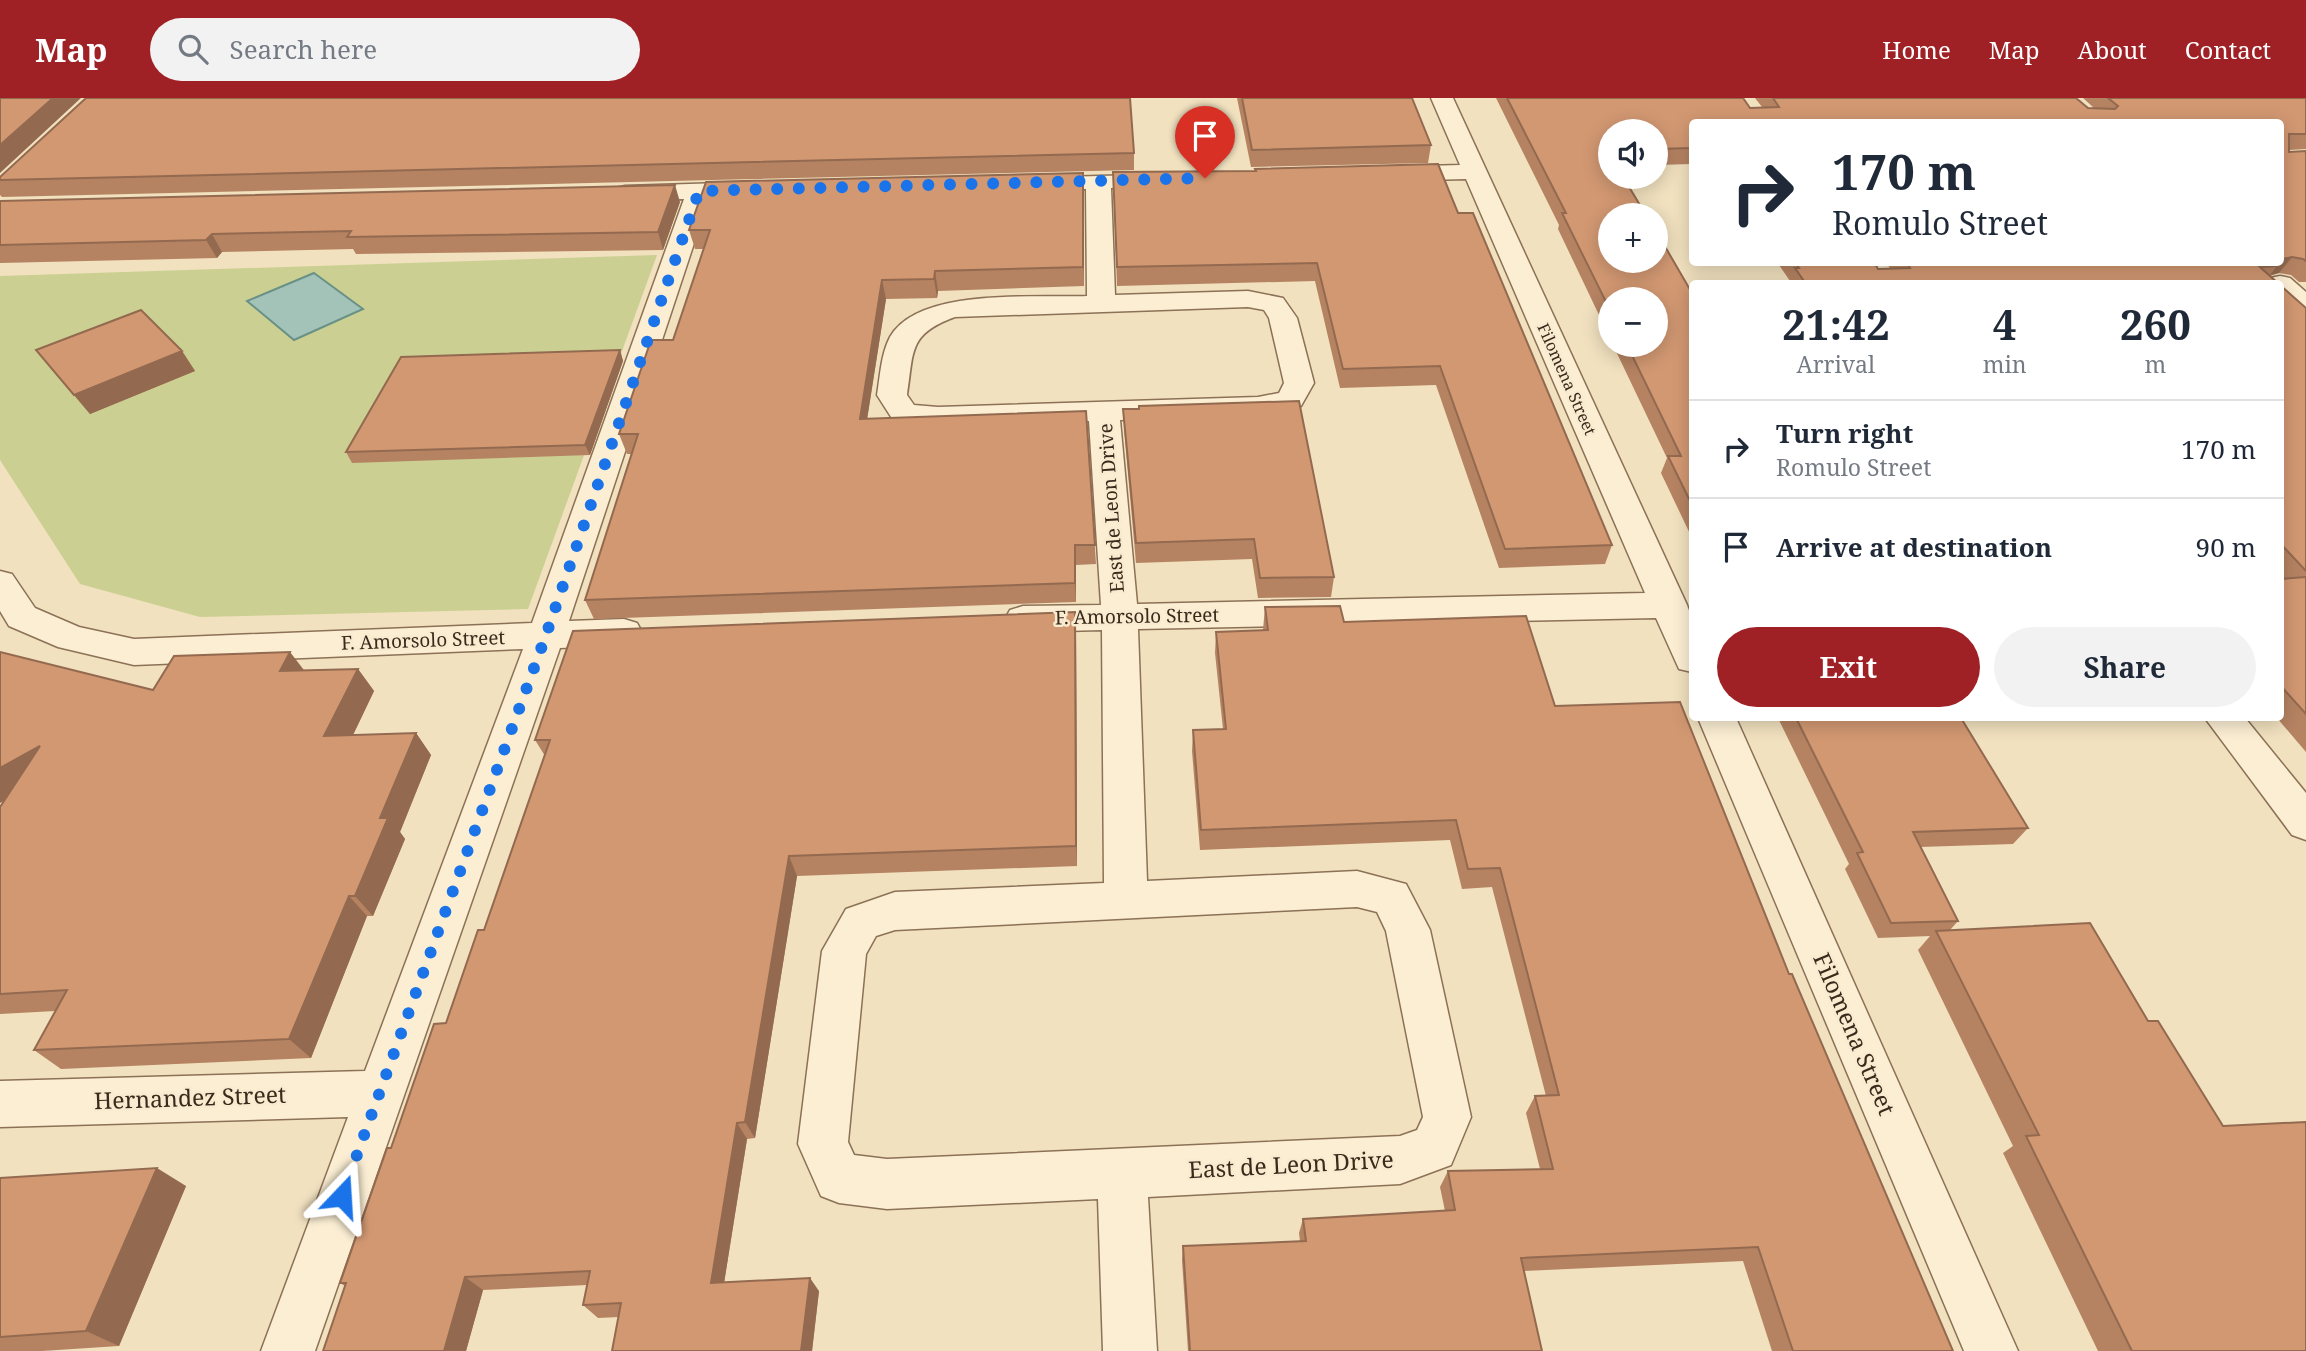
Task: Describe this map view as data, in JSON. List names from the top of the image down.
{
  "streets": {
    "street": [
      "Filomena Street",
      "East de Leon Drive",
      "F. Amorsolo Street",
      "Hernandez Street"
    ]
  },
  "crossings": [
    ["Filomena Street", "F. Amorsolo Street"],
    ["East de Leon Drive", "F. Amorsolo Street"]
  ],
  "page": {
    "header": "Map",
    "search": "Search here",
    "nav": [
      "Home",
      "Map",
      "About",
      "Contact"
    ],
    "map_buttons": ["+", "−"],
    "turn": ["170 m", "Romulo Street"],
    "eta": [
      "21:42",
      "Arrival",
      "4",
      "min",
      "260",
      "m"
    ],
    "list": [
      {
        "name": "Turn right",
        "note": "Romulo Street",
        "value": "170 m"
      },
      {
        "name": "Arrive at destination",
        "value": "90 m"
      }
    ],
    "buttons": ["Exit", "Share"]
  }
}
